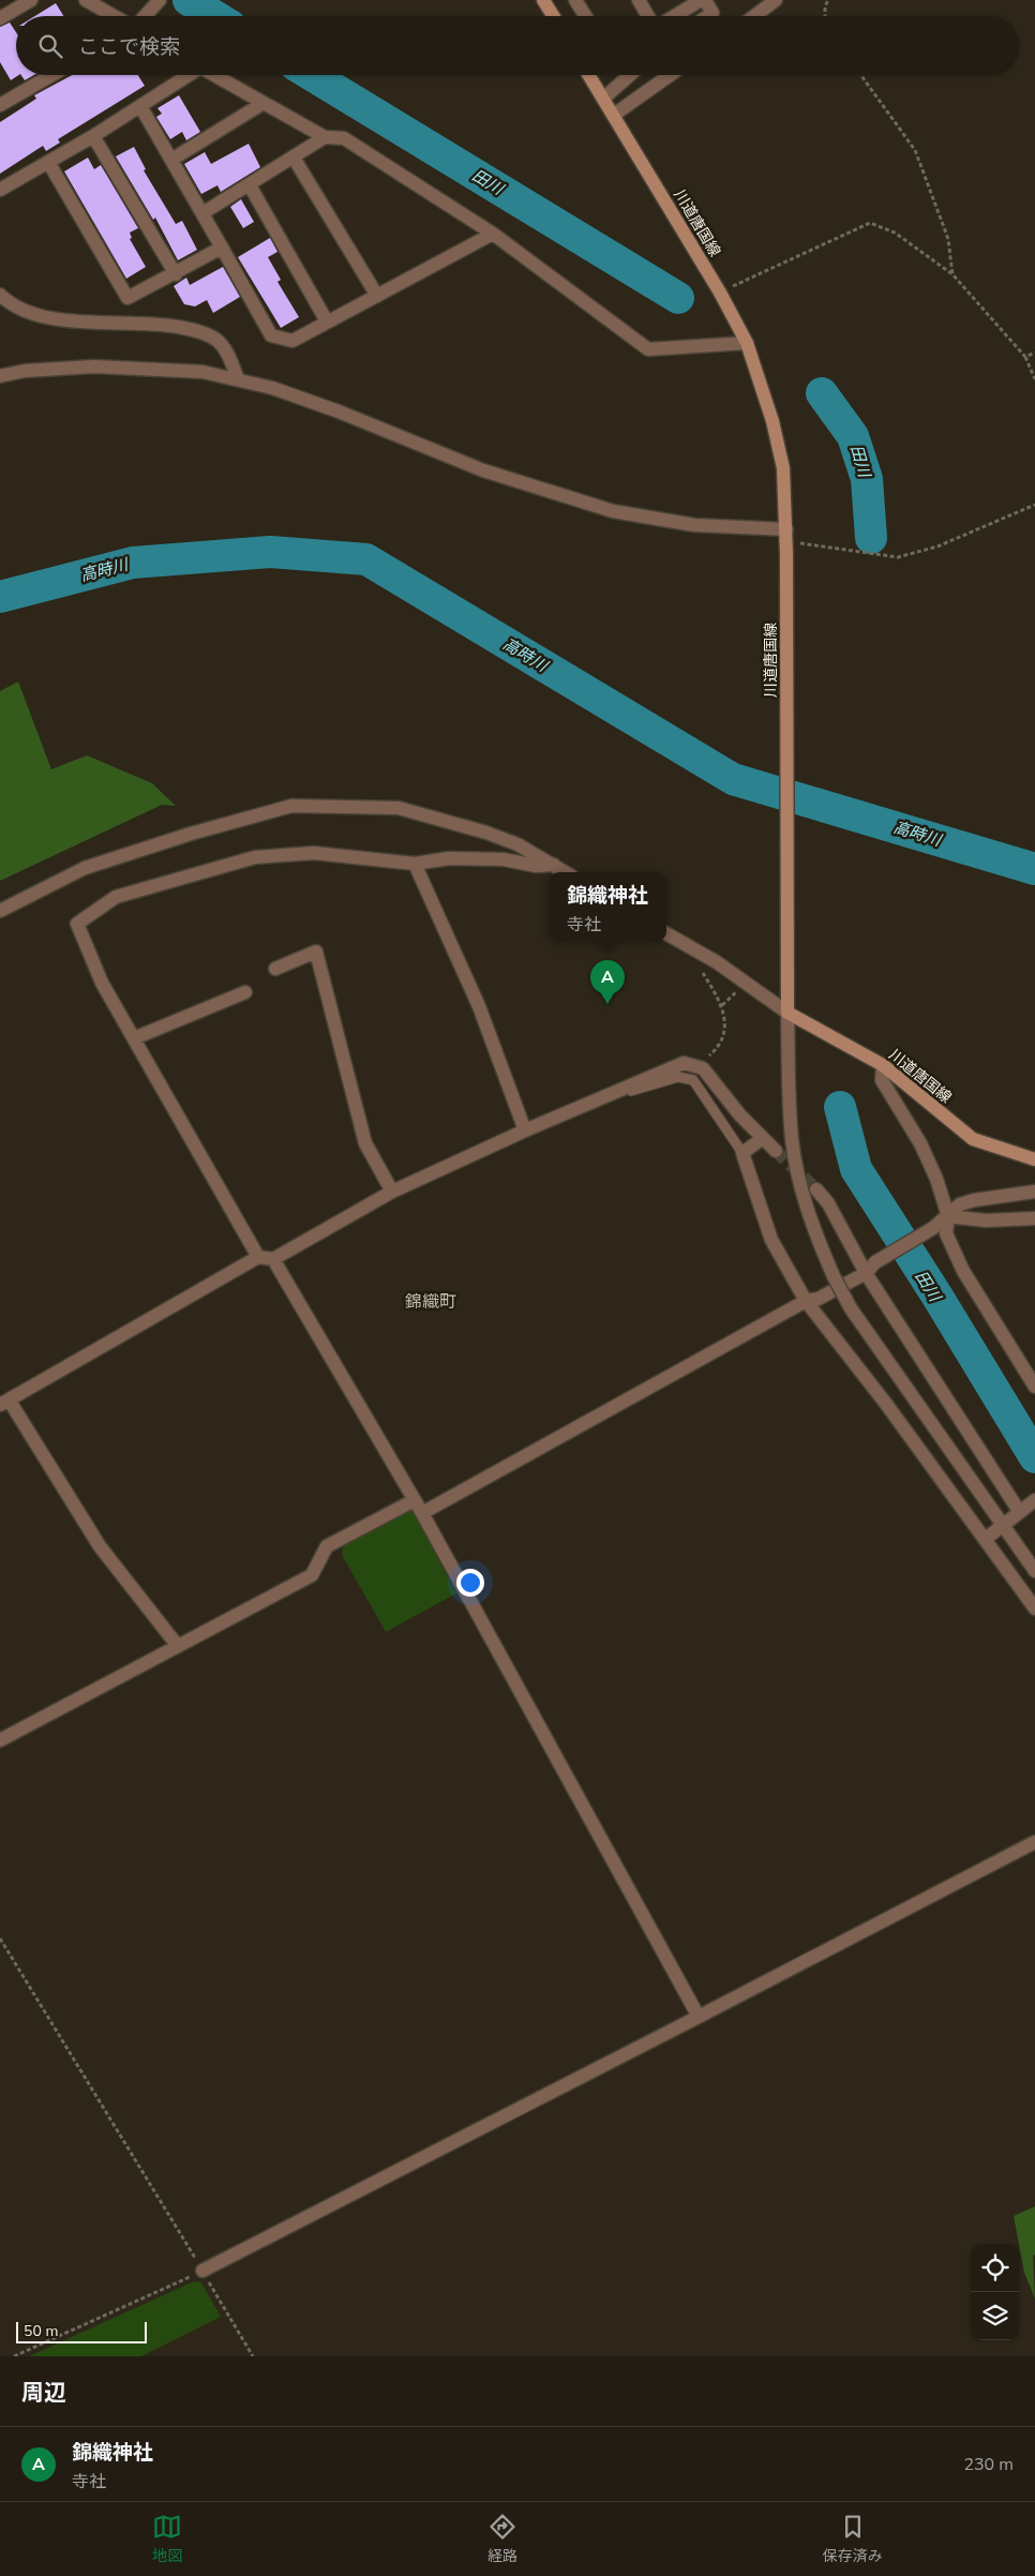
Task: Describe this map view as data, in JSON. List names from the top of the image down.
{
  "streets": {
    "main road": ["川道唐国線"]
  },
  "districts": ["錦織町"],
  "water": ["田川", "高時川"],
  "scale_bar": "50 m",
  "page": {
    "search": "ここで検索",
    "popup": ["錦織神社", "寺社"],
    "pins": "A",
    "scale": "50 m",
    "heading": "周辺",
    "list": [
      {
        "mark": "A",
        "name": "錦織神社",
        "note": "寺社",
        "value": "230 m"
      }
    ],
    "nav": ["地図", "経路", "保存済み"]
  }
}
